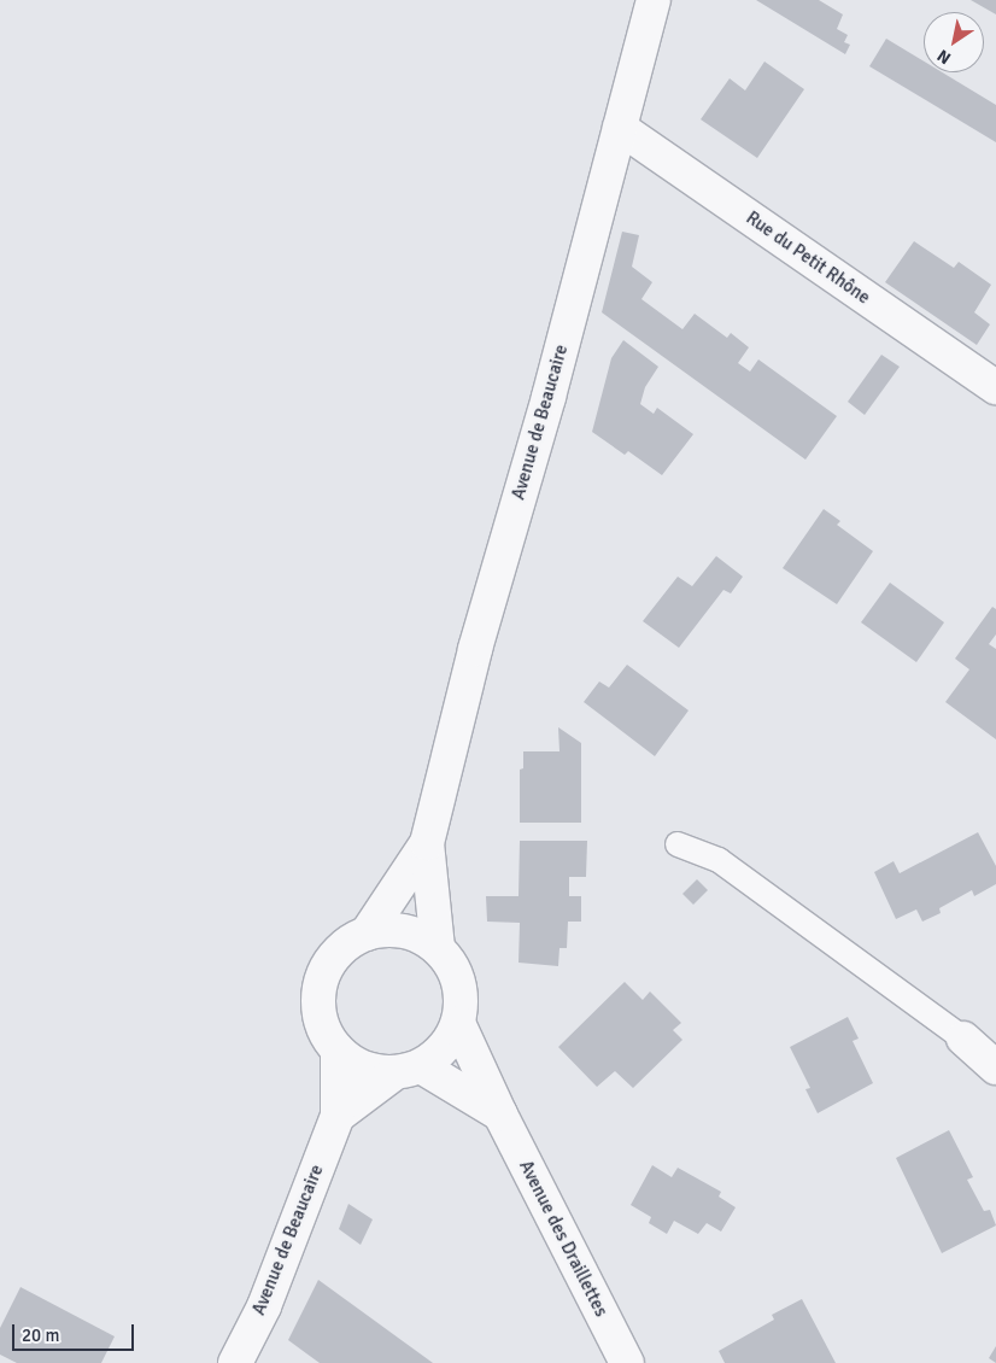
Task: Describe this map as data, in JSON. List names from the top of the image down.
{
  "streets": {
    "street": ["Rue du Petit Rhône", "Avenue de Beaucaire", "Avenue des Draillettes"]
  },
  "crossings": [
    ["Rue du Petit Rhône", "Avenue de Beaucaire"],
    ["Avenue de Beaucaire", "Avenue des Draillettes"]
  ],
  "scale_bar": "20 m",
  "north": "bottom left"
}
